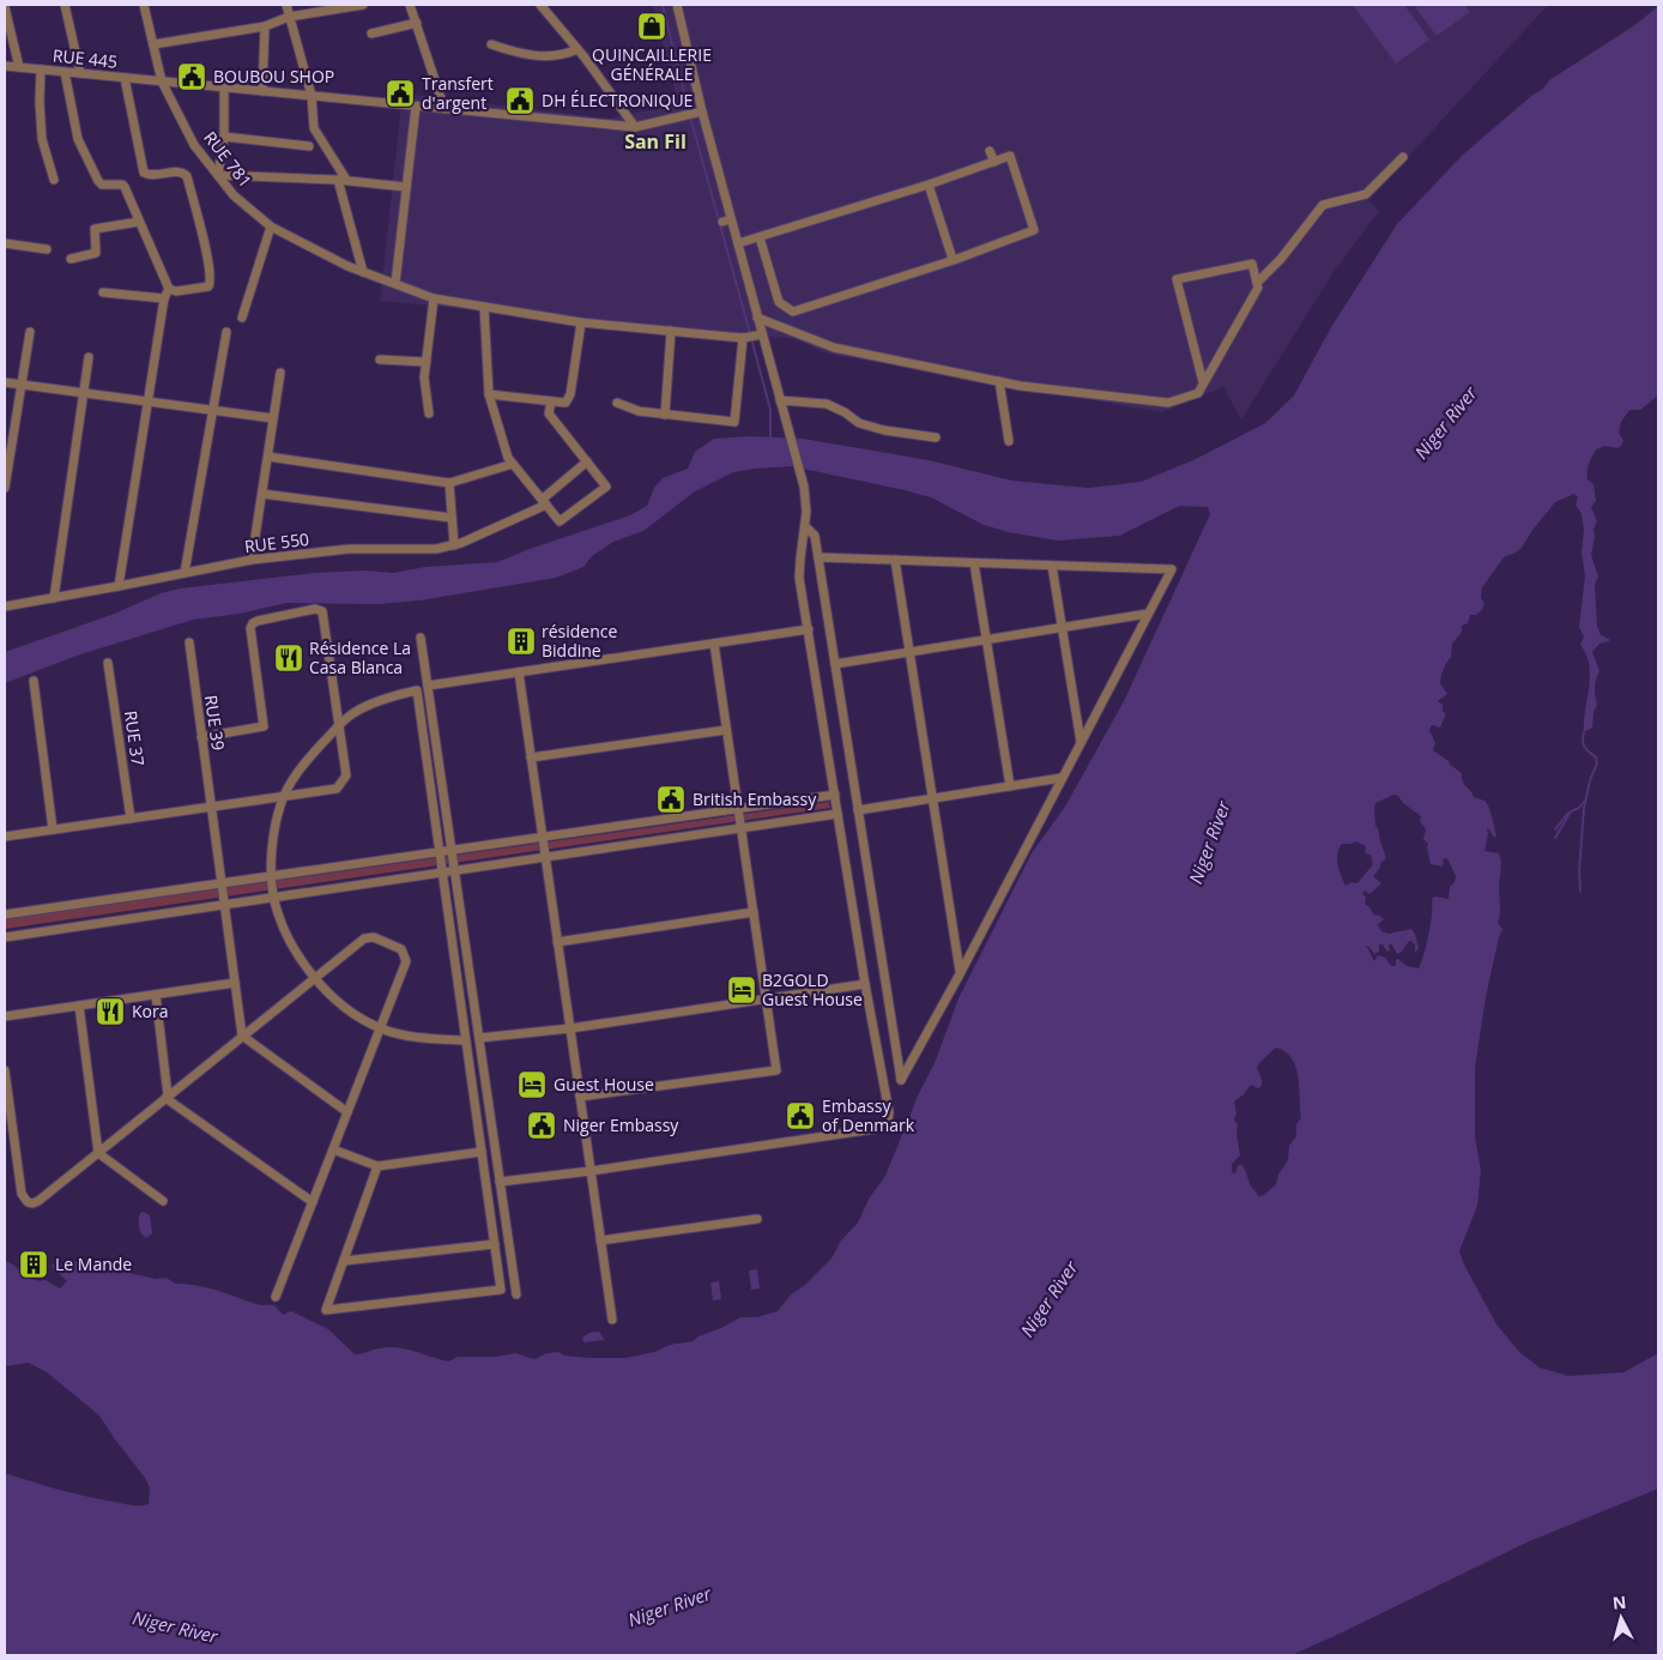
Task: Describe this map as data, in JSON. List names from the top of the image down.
{
  "streets": {
    "street": [
      "RUE 445",
      "RUE 781",
      "RUE 550",
      "RUE 39",
      "RUE 37"
    ]
  },
  "crossings": [
    ["RUE 445", "RUE 781"]
  ],
  "districts": ["San Fil"],
  "water": ["Niger River"],
  "places": {
    "shop": ["QUINCAILLERIE GÉNÉRALE"],
    "public building": [
      "BOUBOU SHOP",
      "Transfert d'argent",
      "DH ÉLECTRONIQUE",
      "British Embassy",
      "Embassy of Denmark",
      "Niger Embassy"
    ],
    "building": ["résidence Biddine", "Le Mande"],
    "restaurant": ["Résidence La Casa Blanca", "Kora"],
    "hotel": ["B2GOLD Guest House", "Guest House"]
  },
  "north": "top"
}
